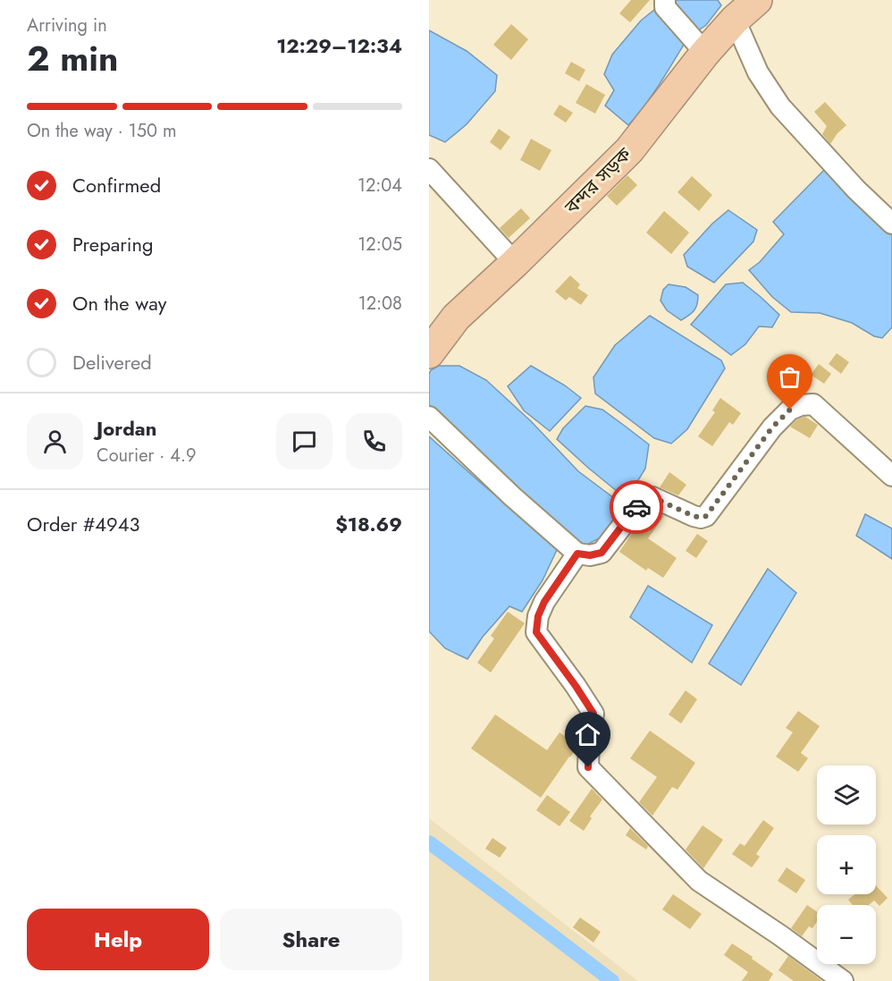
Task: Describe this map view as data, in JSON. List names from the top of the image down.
{
  "streets": {
    "highway": ["বন্দর সড়ক"]
  },
  "page": {
    "heading": ["2 min", "Arriving in", "12:29–12:34"],
    "panel": [
      "Jordan",
      "Courier · 4.9",
      "Order #4943",
      "$18.69"
    ],
    "bar": "On the way · 150 m",
    "list": [
      ["Confirmed", "12:04"],
      ["Preparing", "12:05"],
      ["On the way", "12:08"],
      "Delivered"
    ],
    "map_buttons": ["+", "−"],
    "buttons": ["Help", "Share"]
  }
}
